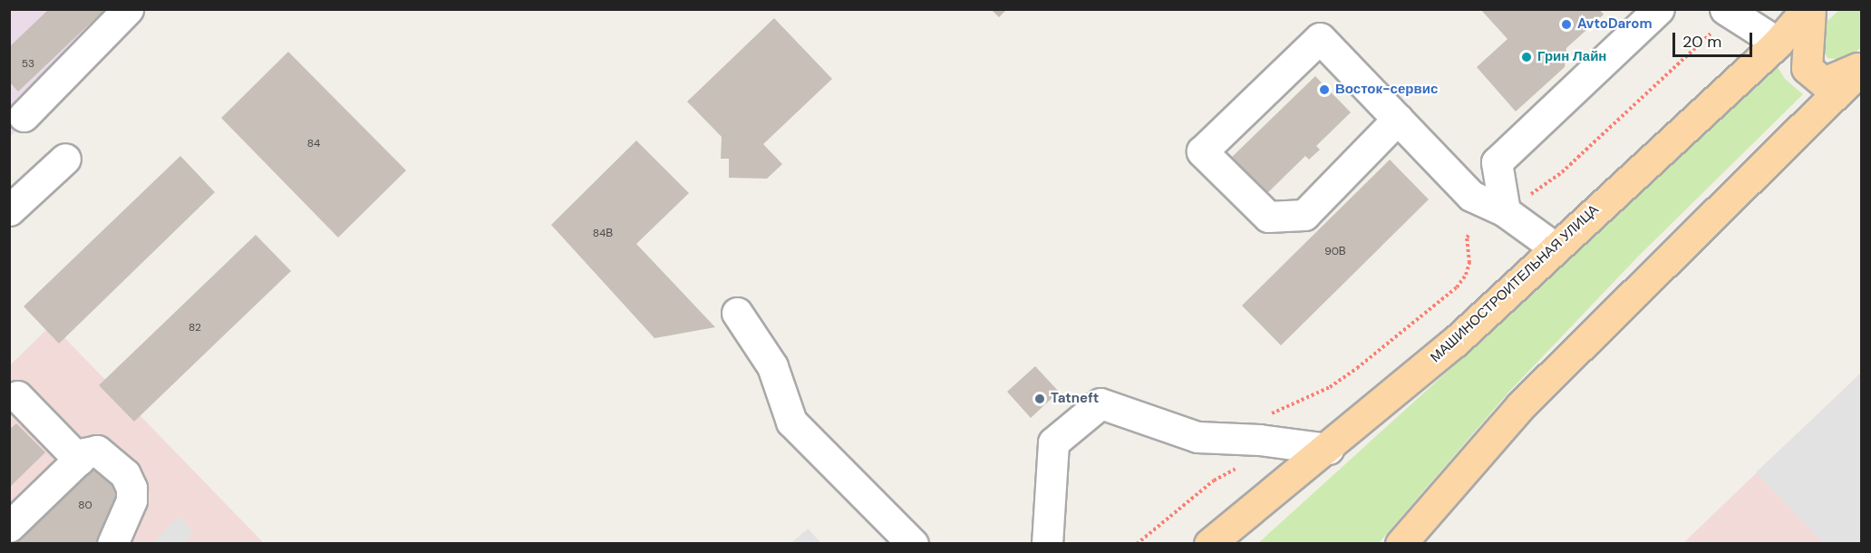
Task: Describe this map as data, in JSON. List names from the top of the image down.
{
  "streets": {
    "main road": ["МАШИНОСТРОИТЕЛЬНАЯ УЛИЦА"]
  },
  "places": [
    "AvtoDarom",
    "Грин Лайн",
    "Восток-сервис",
    "Tatneft"
  ],
  "house_numbers": [
    "53",
    "84",
    "84В",
    "90В",
    "82",
    "80"
  ],
  "scale_bar": "20 m"
}
